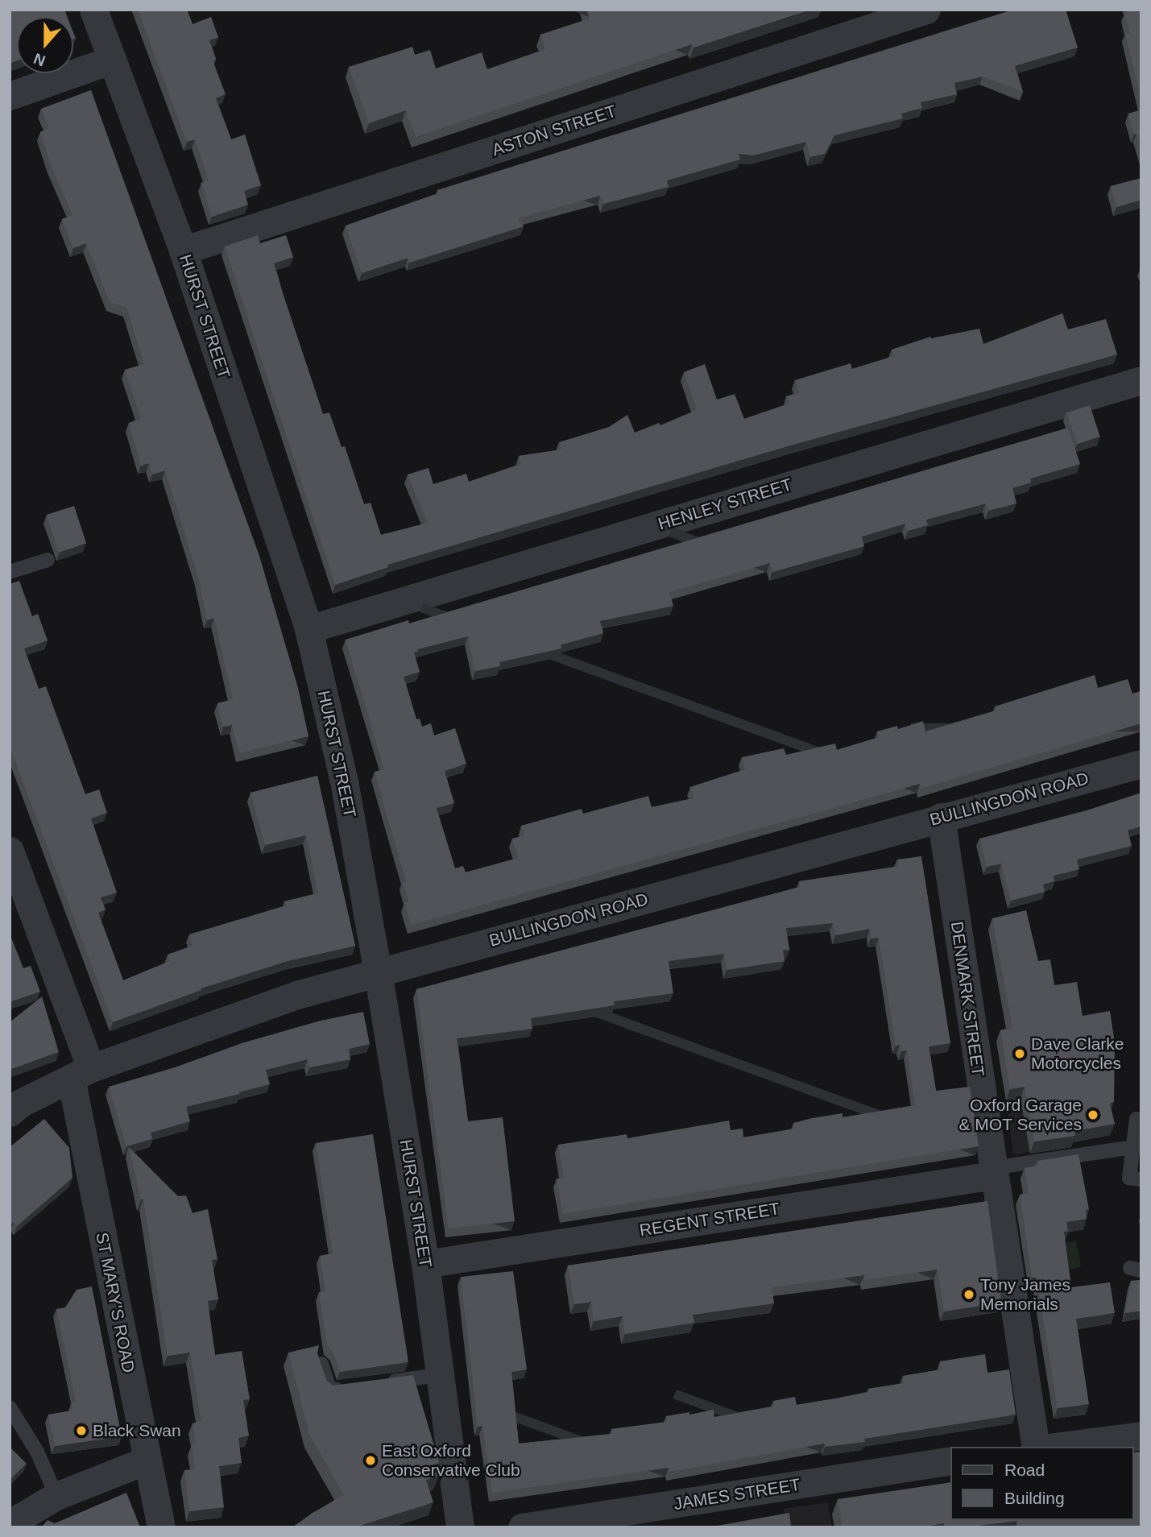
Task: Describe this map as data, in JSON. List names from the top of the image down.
{
  "streets": {
    "street": [
      "ASTON STREET",
      "HURST STREET",
      "HENLEY STREET",
      "BULLINGDON ROAD",
      "DENMARK STREET",
      "REGENT STREET",
      "ST MARY'S ROAD",
      "JAMES STREET"
    ]
  },
  "crossings": [
    ["ASTON STREET", "HURST STREET"],
    ["HURST STREET", "HENLEY STREET"],
    ["HURST STREET", "BULLINGDON ROAD"],
    ["HURST STREET", "REGENT STREET"],
    ["BULLINGDON ROAD", "DENMARK STREET"],
    ["BULLINGDON ROAD", "ST MARY'S ROAD"],
    ["DENMARK STREET", "REGENT STREET"]
  ],
  "places": [
    "Dave Clarke Motorcycles",
    "Oxford Garage & MOT Services",
    "Tony James Memorials",
    "Black Swan",
    "East Oxford Conservative Club"
  ],
  "legend": ["Road", "Building"],
  "north": "bottom"
}
